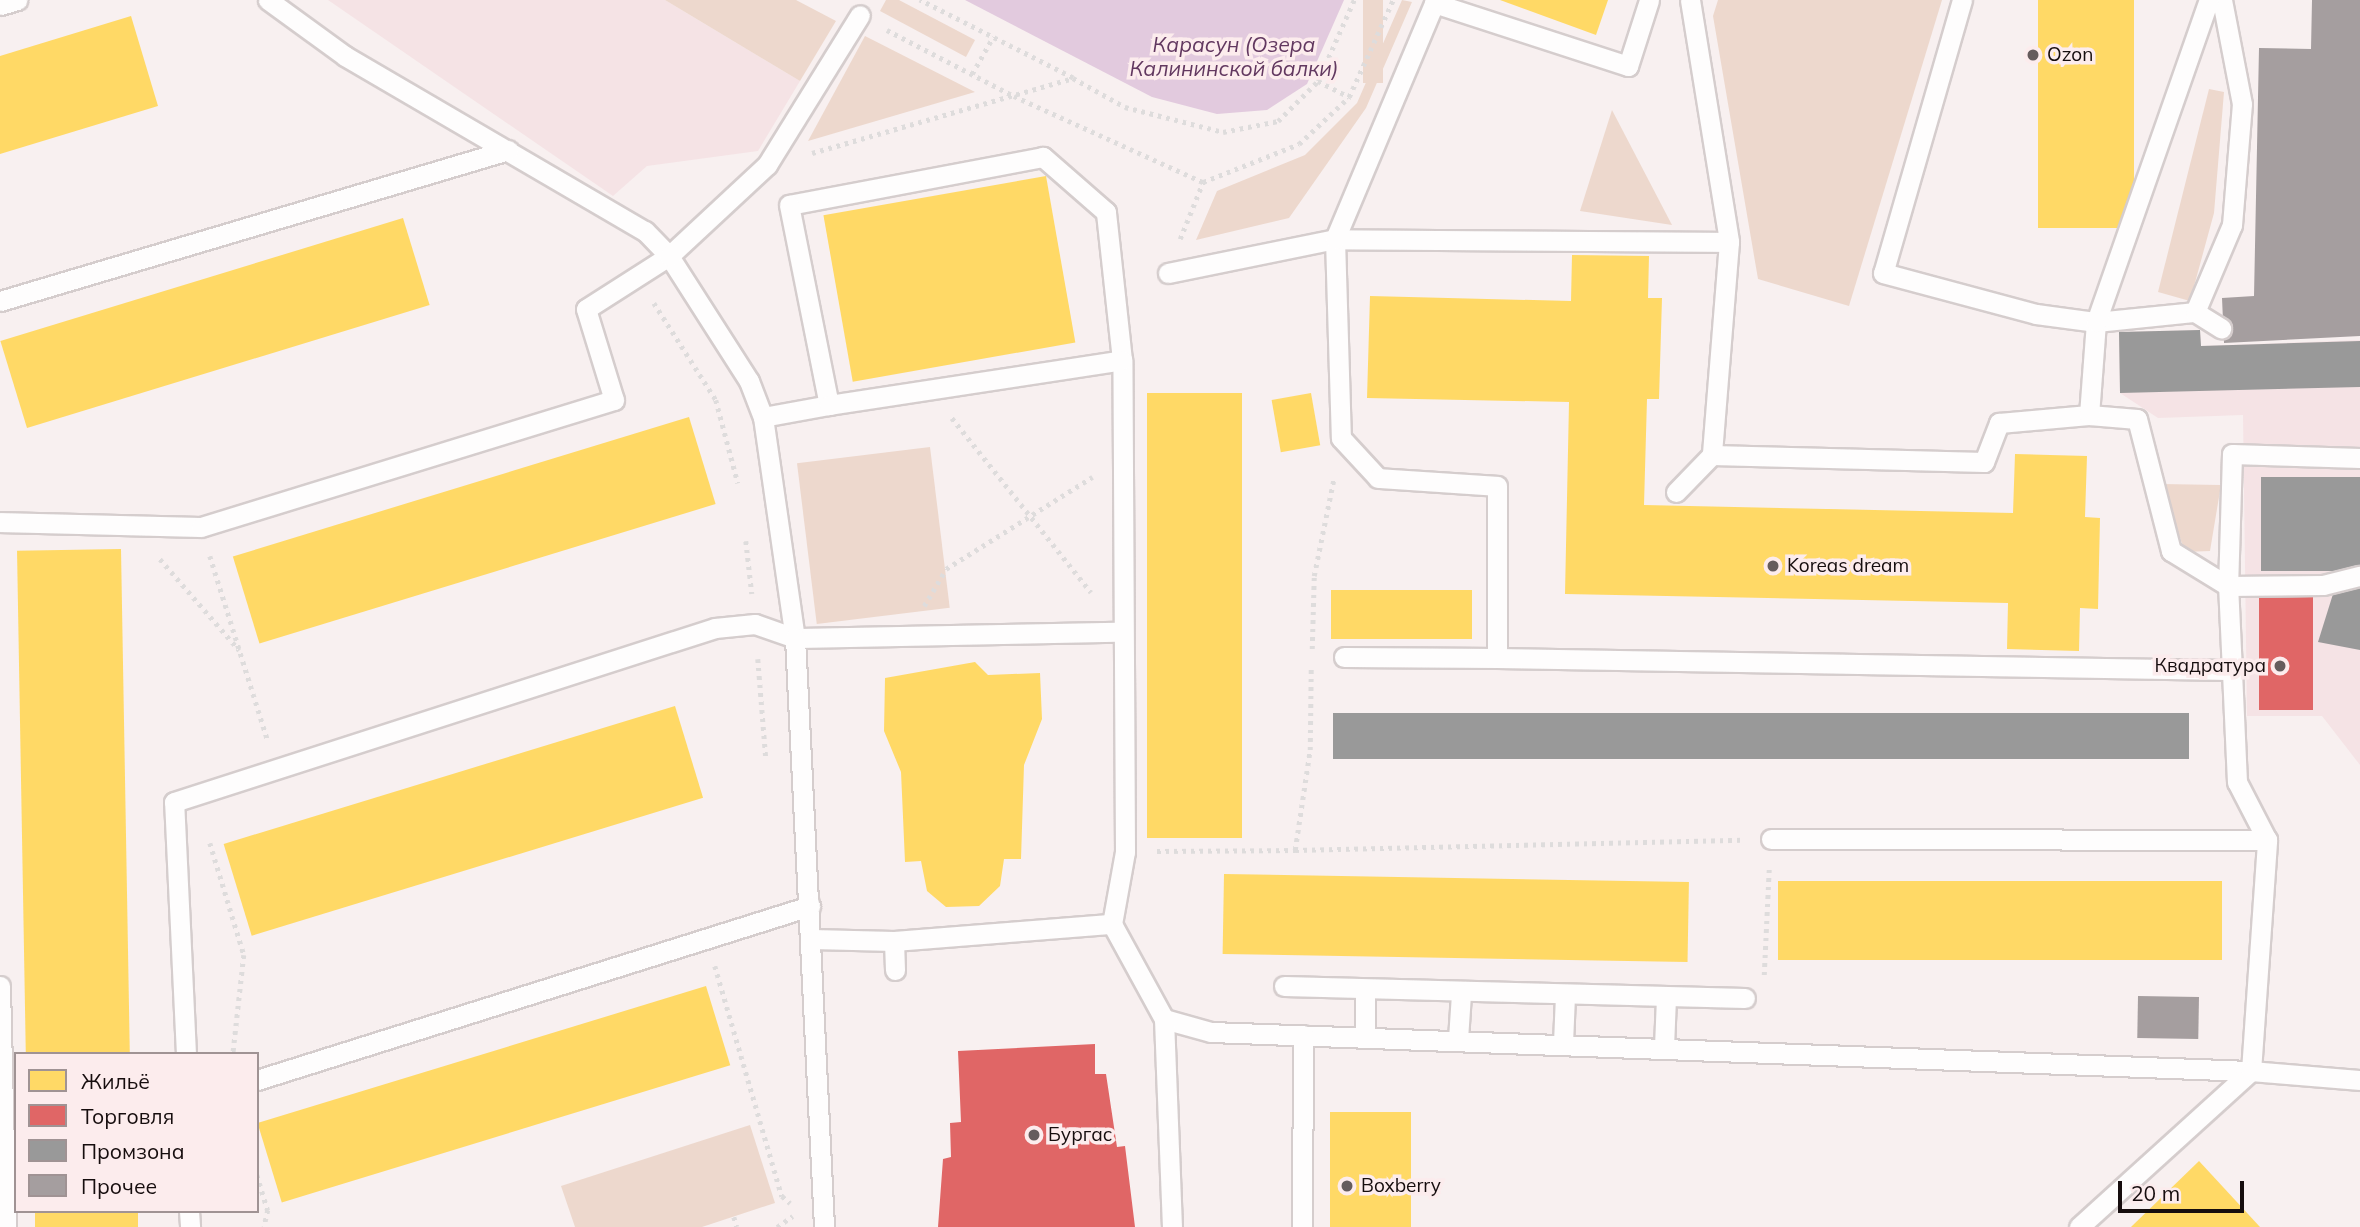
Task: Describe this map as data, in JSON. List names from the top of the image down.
{
  "water": ["Карасун (Озера Калининской балки)"],
  "places": [
    "Ozon",
    "Koreas dream",
    "Квадратура",
    "Бургас",
    "Boxberry"
  ],
  "legend": [
    "Жильё",
    "Торговля",
    "Промзона",
    "Прочее"
  ],
  "scale_bar": "20 m"
}
